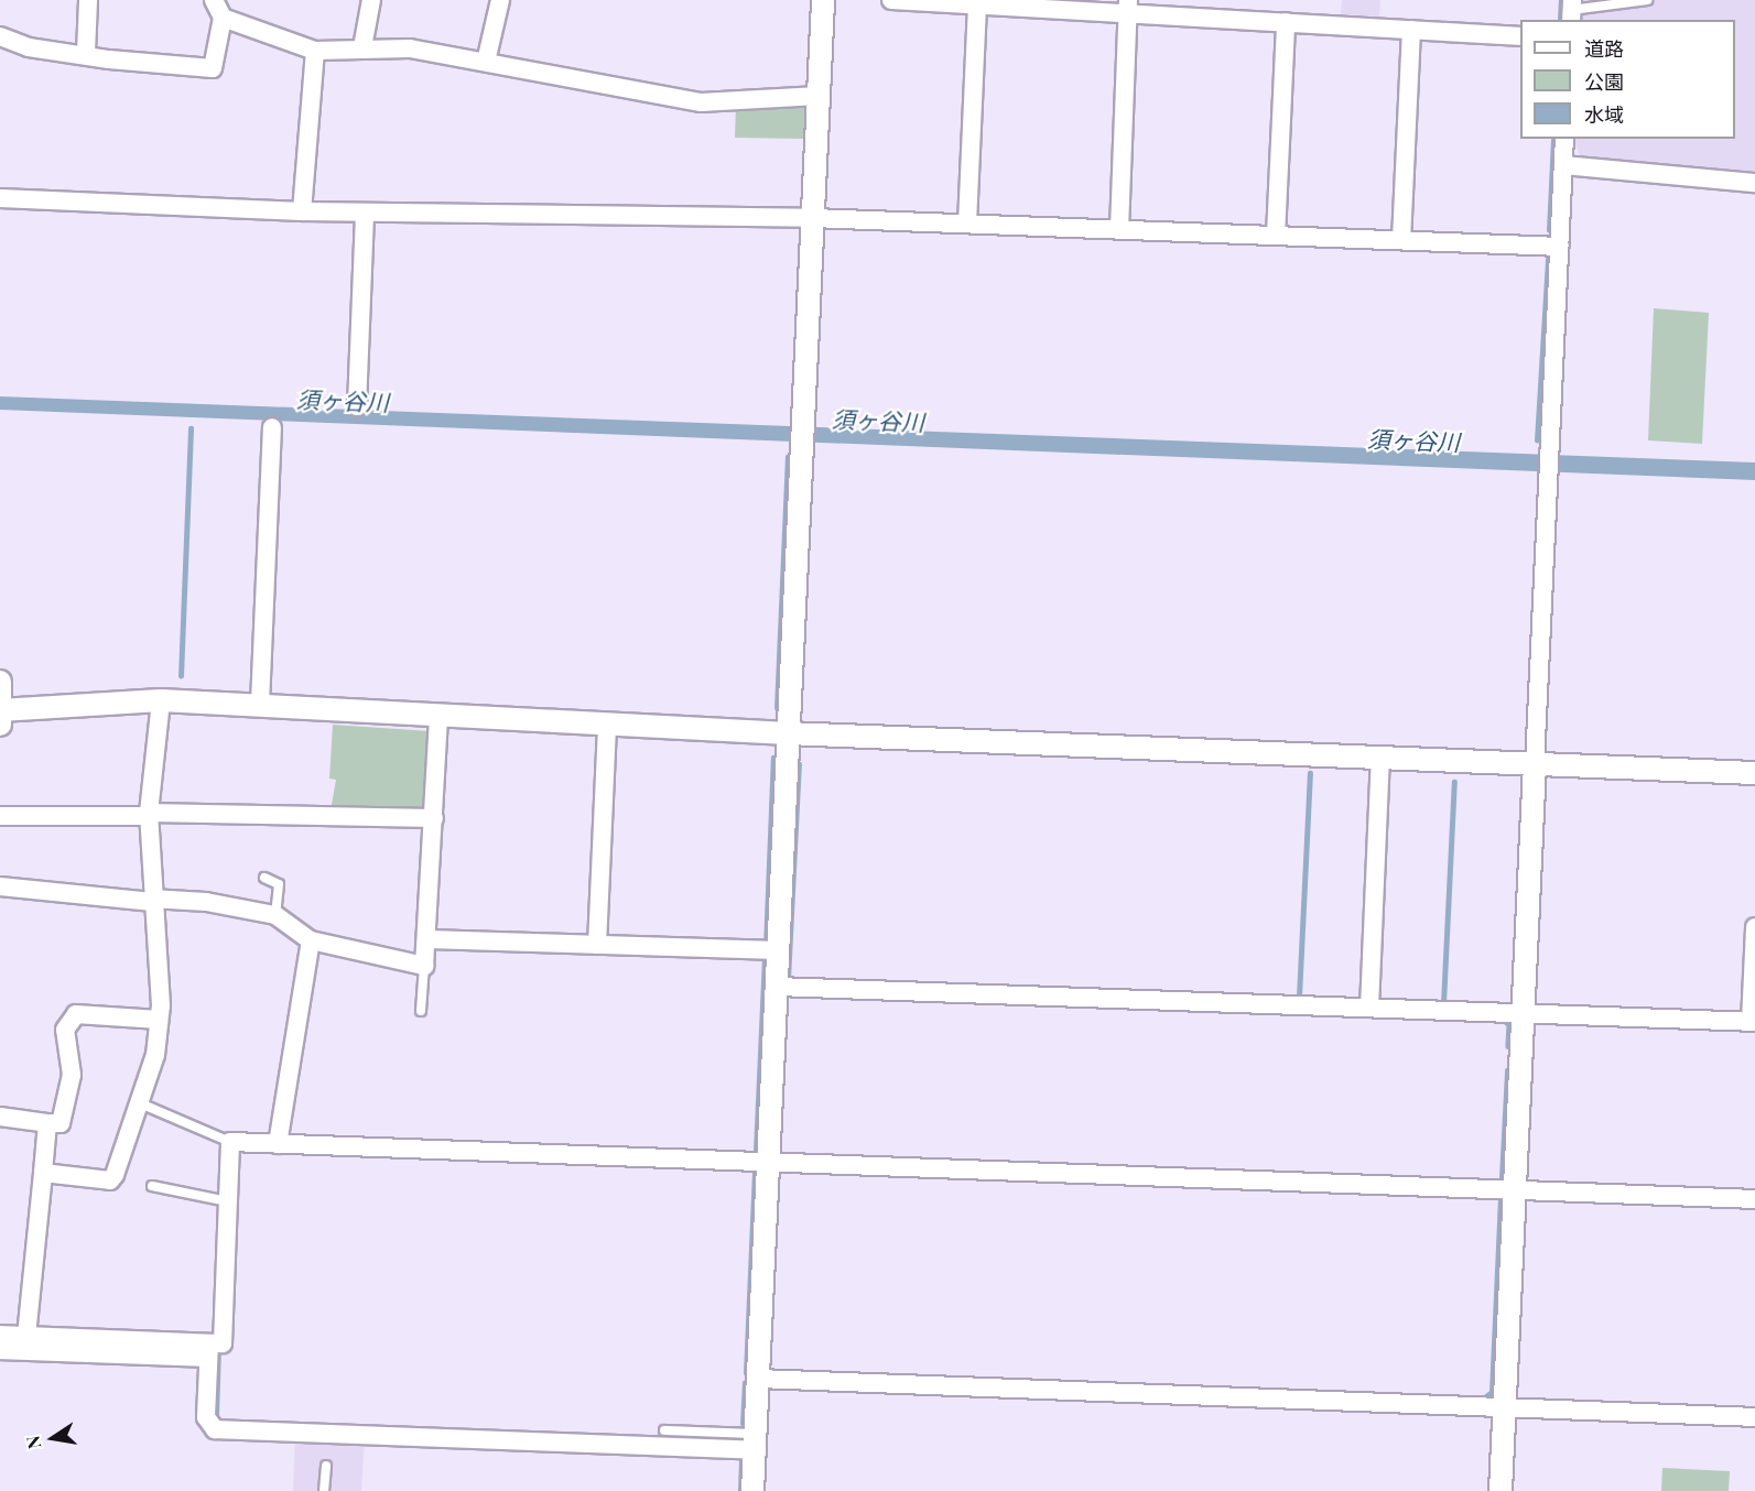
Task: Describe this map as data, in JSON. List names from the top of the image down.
{
  "water": ["須ヶ谷川"],
  "legend": ["道路", "公園", "水域"],
  "north": "left"
}
